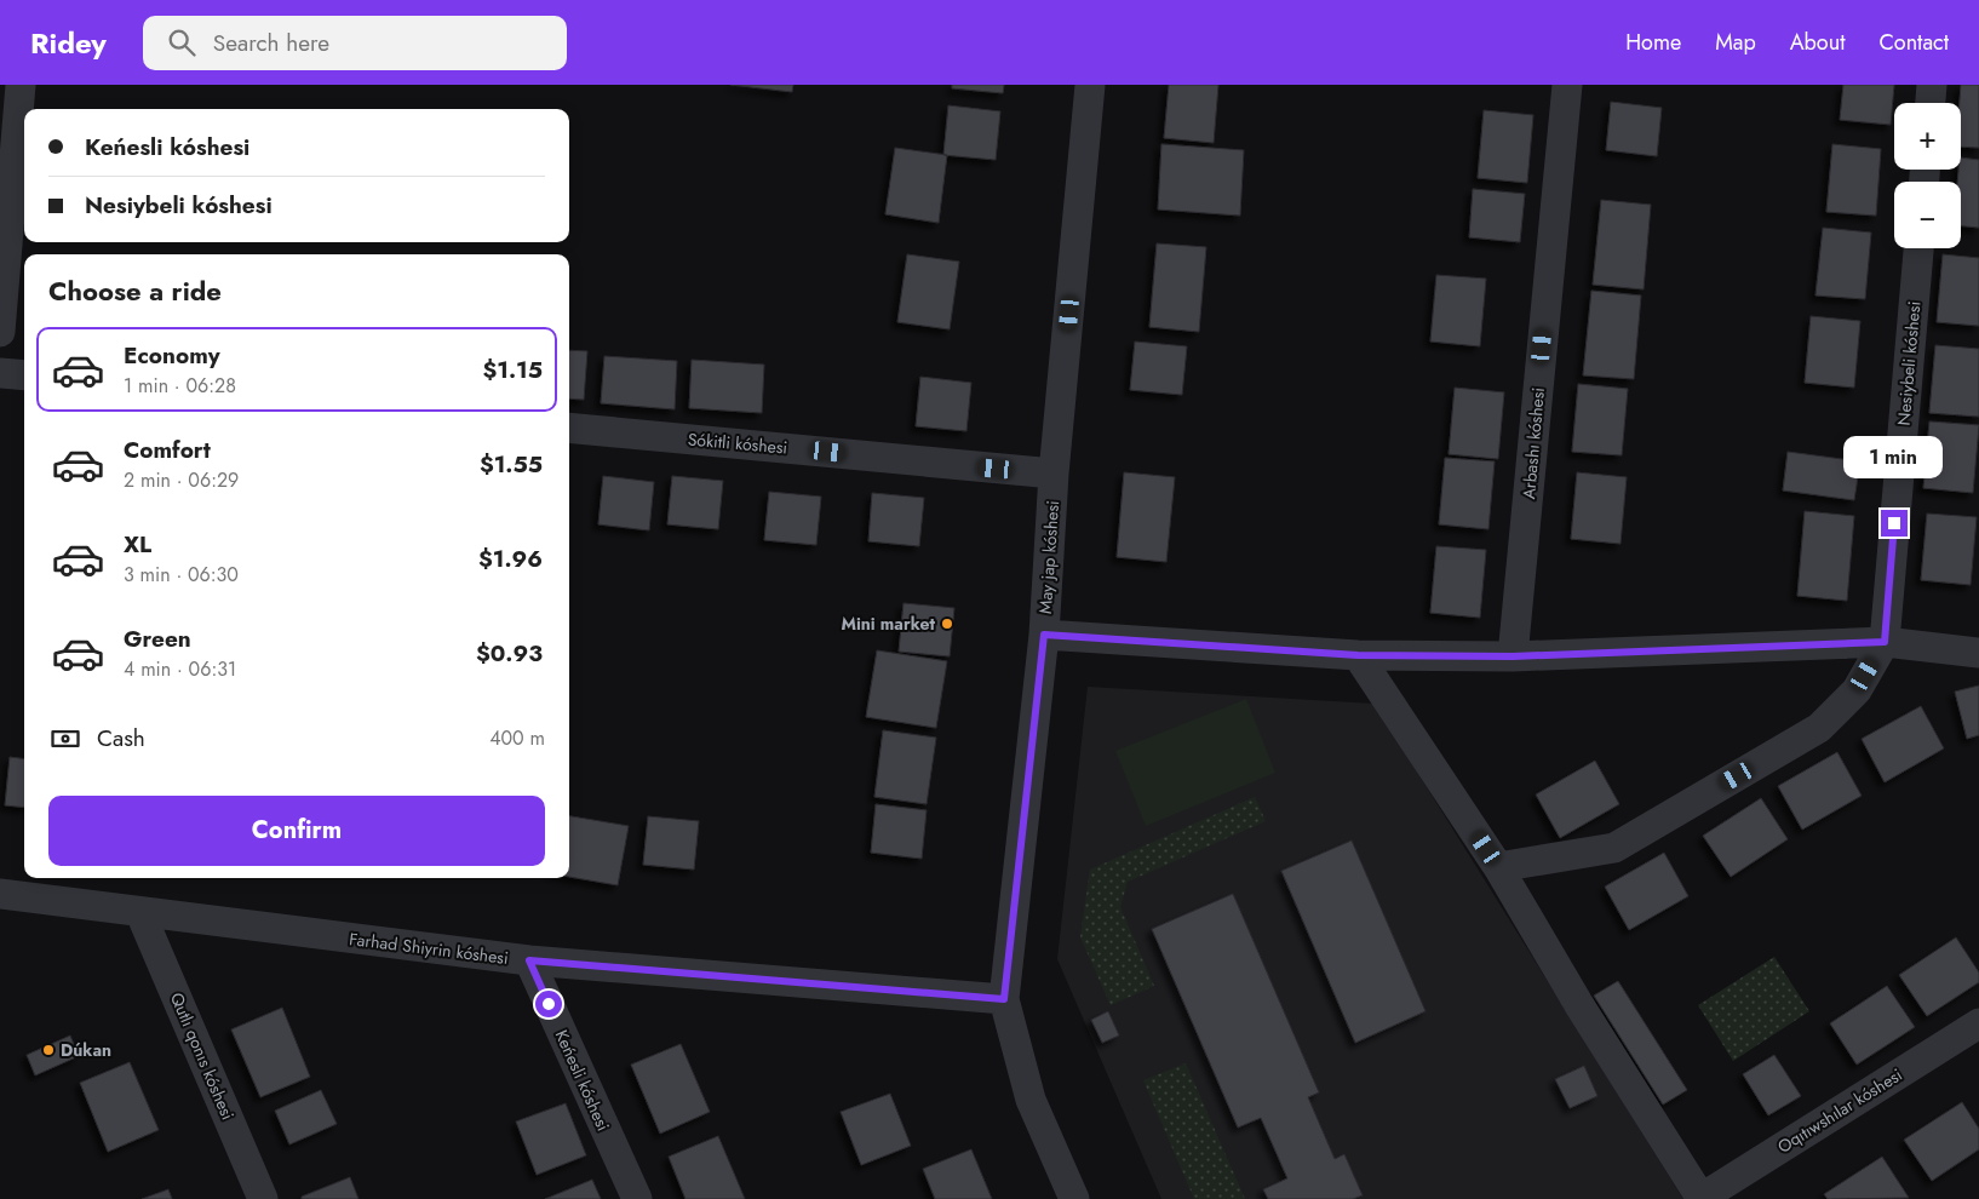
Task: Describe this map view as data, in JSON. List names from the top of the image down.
{
  "streets": {
    "street": [
      "Nesiybeli kóshesi",
      "Sókitli kóshesi",
      "Arbashı kóshesi",
      "May jap kóshesi",
      "Farhad Shiyrin kóshesi",
      "Qutlı qonıs kóshesi",
      "Keńesli kóshesi",
      "Oqıtıwshılar kóshesi"
    ]
  },
  "crossings": [
    ["Sókitli kóshesi", "May jap kóshesi"],
    ["May jap kóshesi", "Farhad Shiyrin kóshesi"],
    ["Farhad Shiyrin kóshesi", "Qutlı qonıs kóshesi"],
    ["Farhad Shiyrin kóshesi", "Keńesli kóshesi"]
  ],
  "places": ["Mini market", "Dúkan"],
  "page": {
    "header": "Ridey",
    "search": "Search here",
    "nav": [
      "Home",
      "Map",
      "About",
      "Contact"
    ],
    "map_buttons": ["+", "−"],
    "banner": ["Keńesli kóshesi", "Nesiybeli kóshesi"],
    "heading": "Choose a ride",
    "list": [
      {
        "name": "Economy",
        "note": "1 min · 06:28",
        "value": "$1.15"
      },
      {
        "name": "Comfort",
        "note": "2 min · 06:29",
        "value": "$1.55"
      },
      {
        "name": "XL",
        "note": "3 min · 06:30",
        "value": "$1.96"
      },
      {
        "name": "Green",
        "note": "4 min · 06:31",
        "value": "$0.93"
      }
    ],
    "bubble": "1 min",
    "pay": ["Cash", "400 m"],
    "buttons": "Confirm"
  }
}
